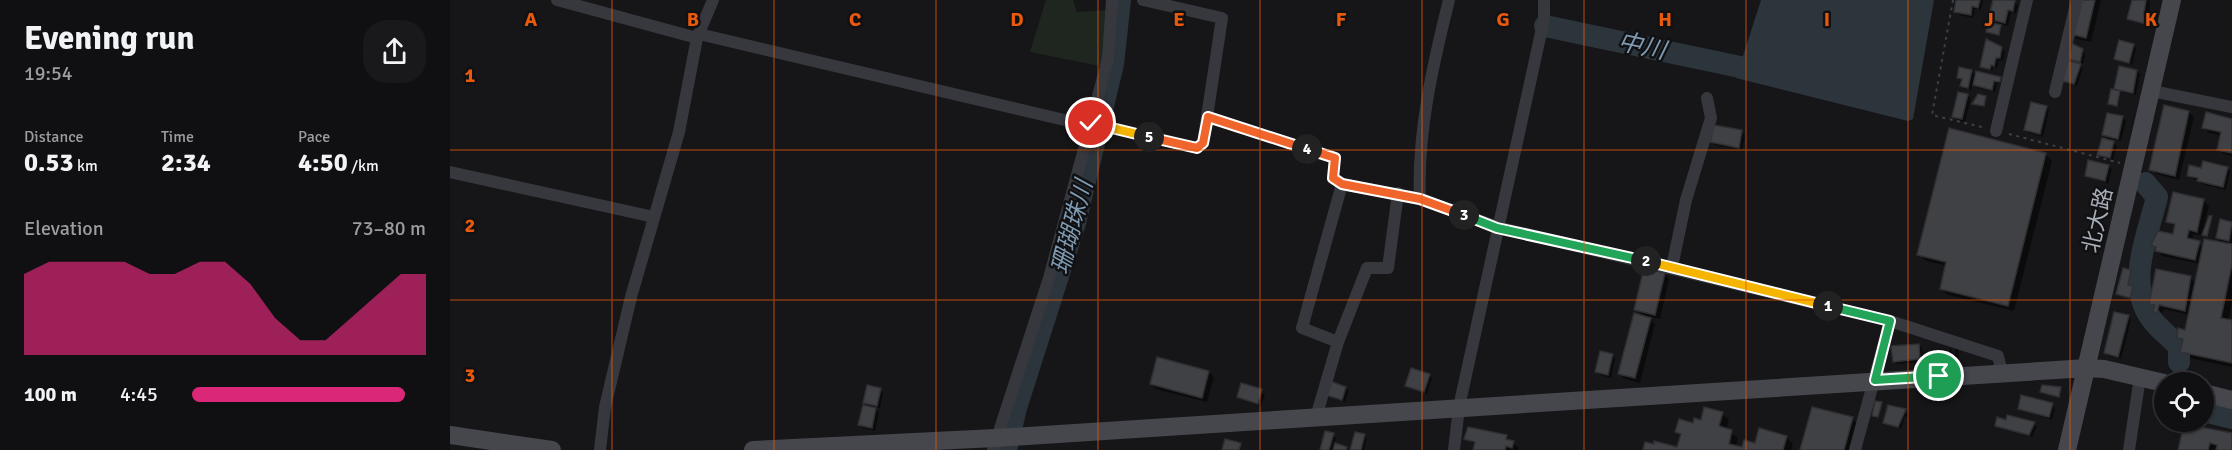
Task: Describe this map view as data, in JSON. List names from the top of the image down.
{
  "streets": {
    "street": ["北大路"]
  },
  "water": ["中川", "珊瑚珠川"],
  "page": {
    "heading": ["Evening run", "19:54"],
    "stats": [
      ["Distance", "0.53 km"],
      ["Time", "2:34"],
      ["Pace", "4:50 /km"]
    ],
    "pins": [
      "5",
      "4",
      "3",
      "2",
      "1"
    ],
    "chart": ["Elevation", "73–80 m"],
    "list": [
      {
        "name": "100 m",
        "note": "4:45"
      }
    ]
  },
  "grid": {
    "columns": [
      "A",
      "B",
      "C",
      "D",
      "E",
      "F",
      "G",
      "H",
      "I",
      "J",
      "K"
    ],
    "rows": ["1", "2", "3"]
  }
}
